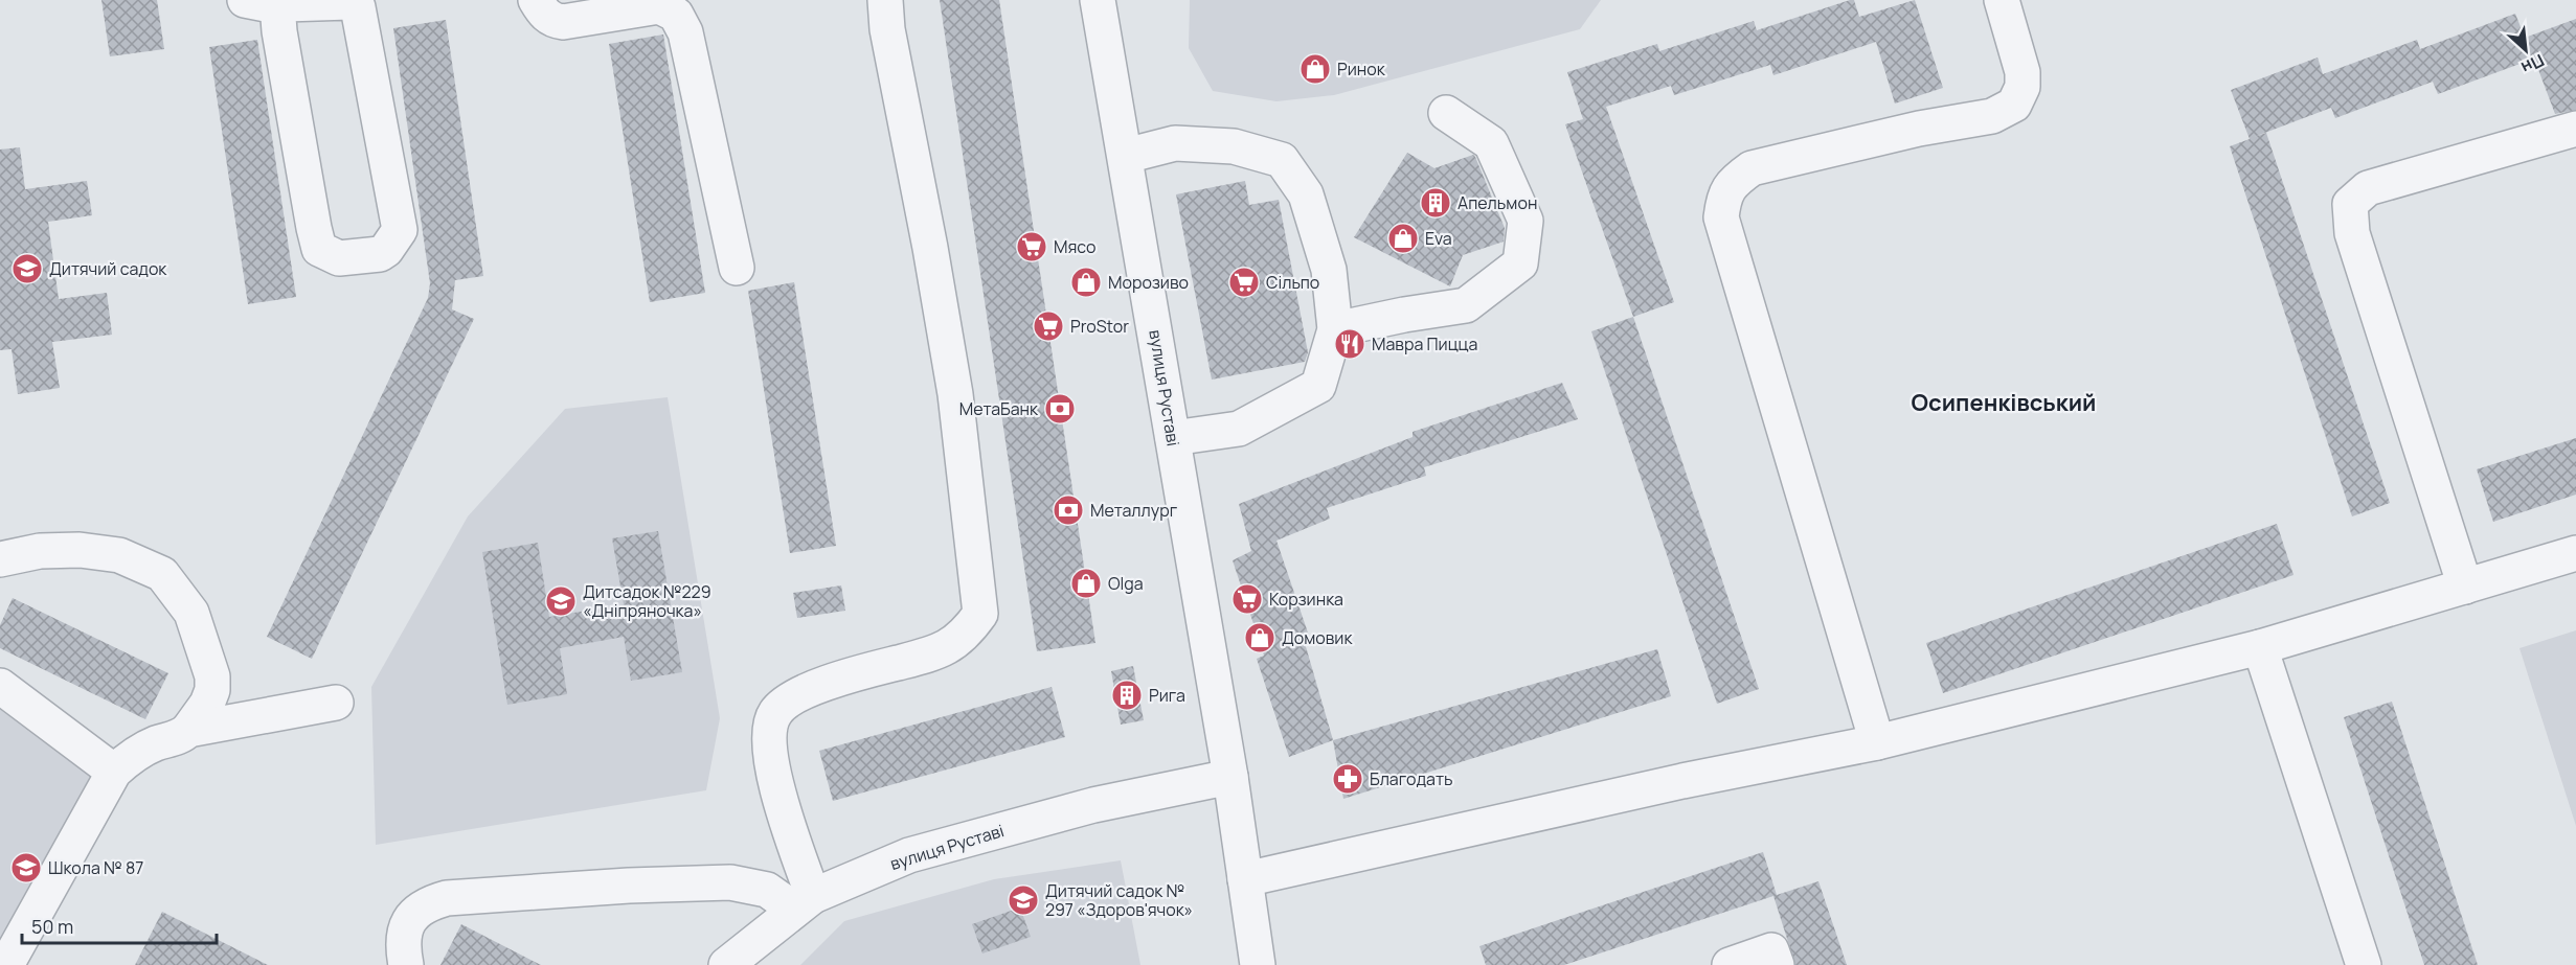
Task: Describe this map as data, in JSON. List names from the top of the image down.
{
  "streets": {
    "street": ["вулиця Руставі"]
  },
  "districts": ["Осипенківський"],
  "places": {
    "shop": [
      "Ринок",
      "Eva",
      "Морозиво",
      "Olga",
      "Домовик"
    ],
    "building": ["Апельмон", "Рига"],
    "supermarket": [
      "Мясо",
      "Сільпо",
      "ProStor",
      "Корзинка"
    ],
    "school or university": [
      "Дитячий садок",
      "Дитсадок №229 «Дніпряночка»",
      "Школа № 87",
      "Дитячий садок № 297 «Здоров'ячок»"
    ],
    "restaurant": ["Мавра Пицца"],
    "bank": ["МетаБанк", "Металлург"],
    "pharmacy": ["Благодать"]
  },
  "scale_bar": "50 m",
  "north": "bottom right"
}
